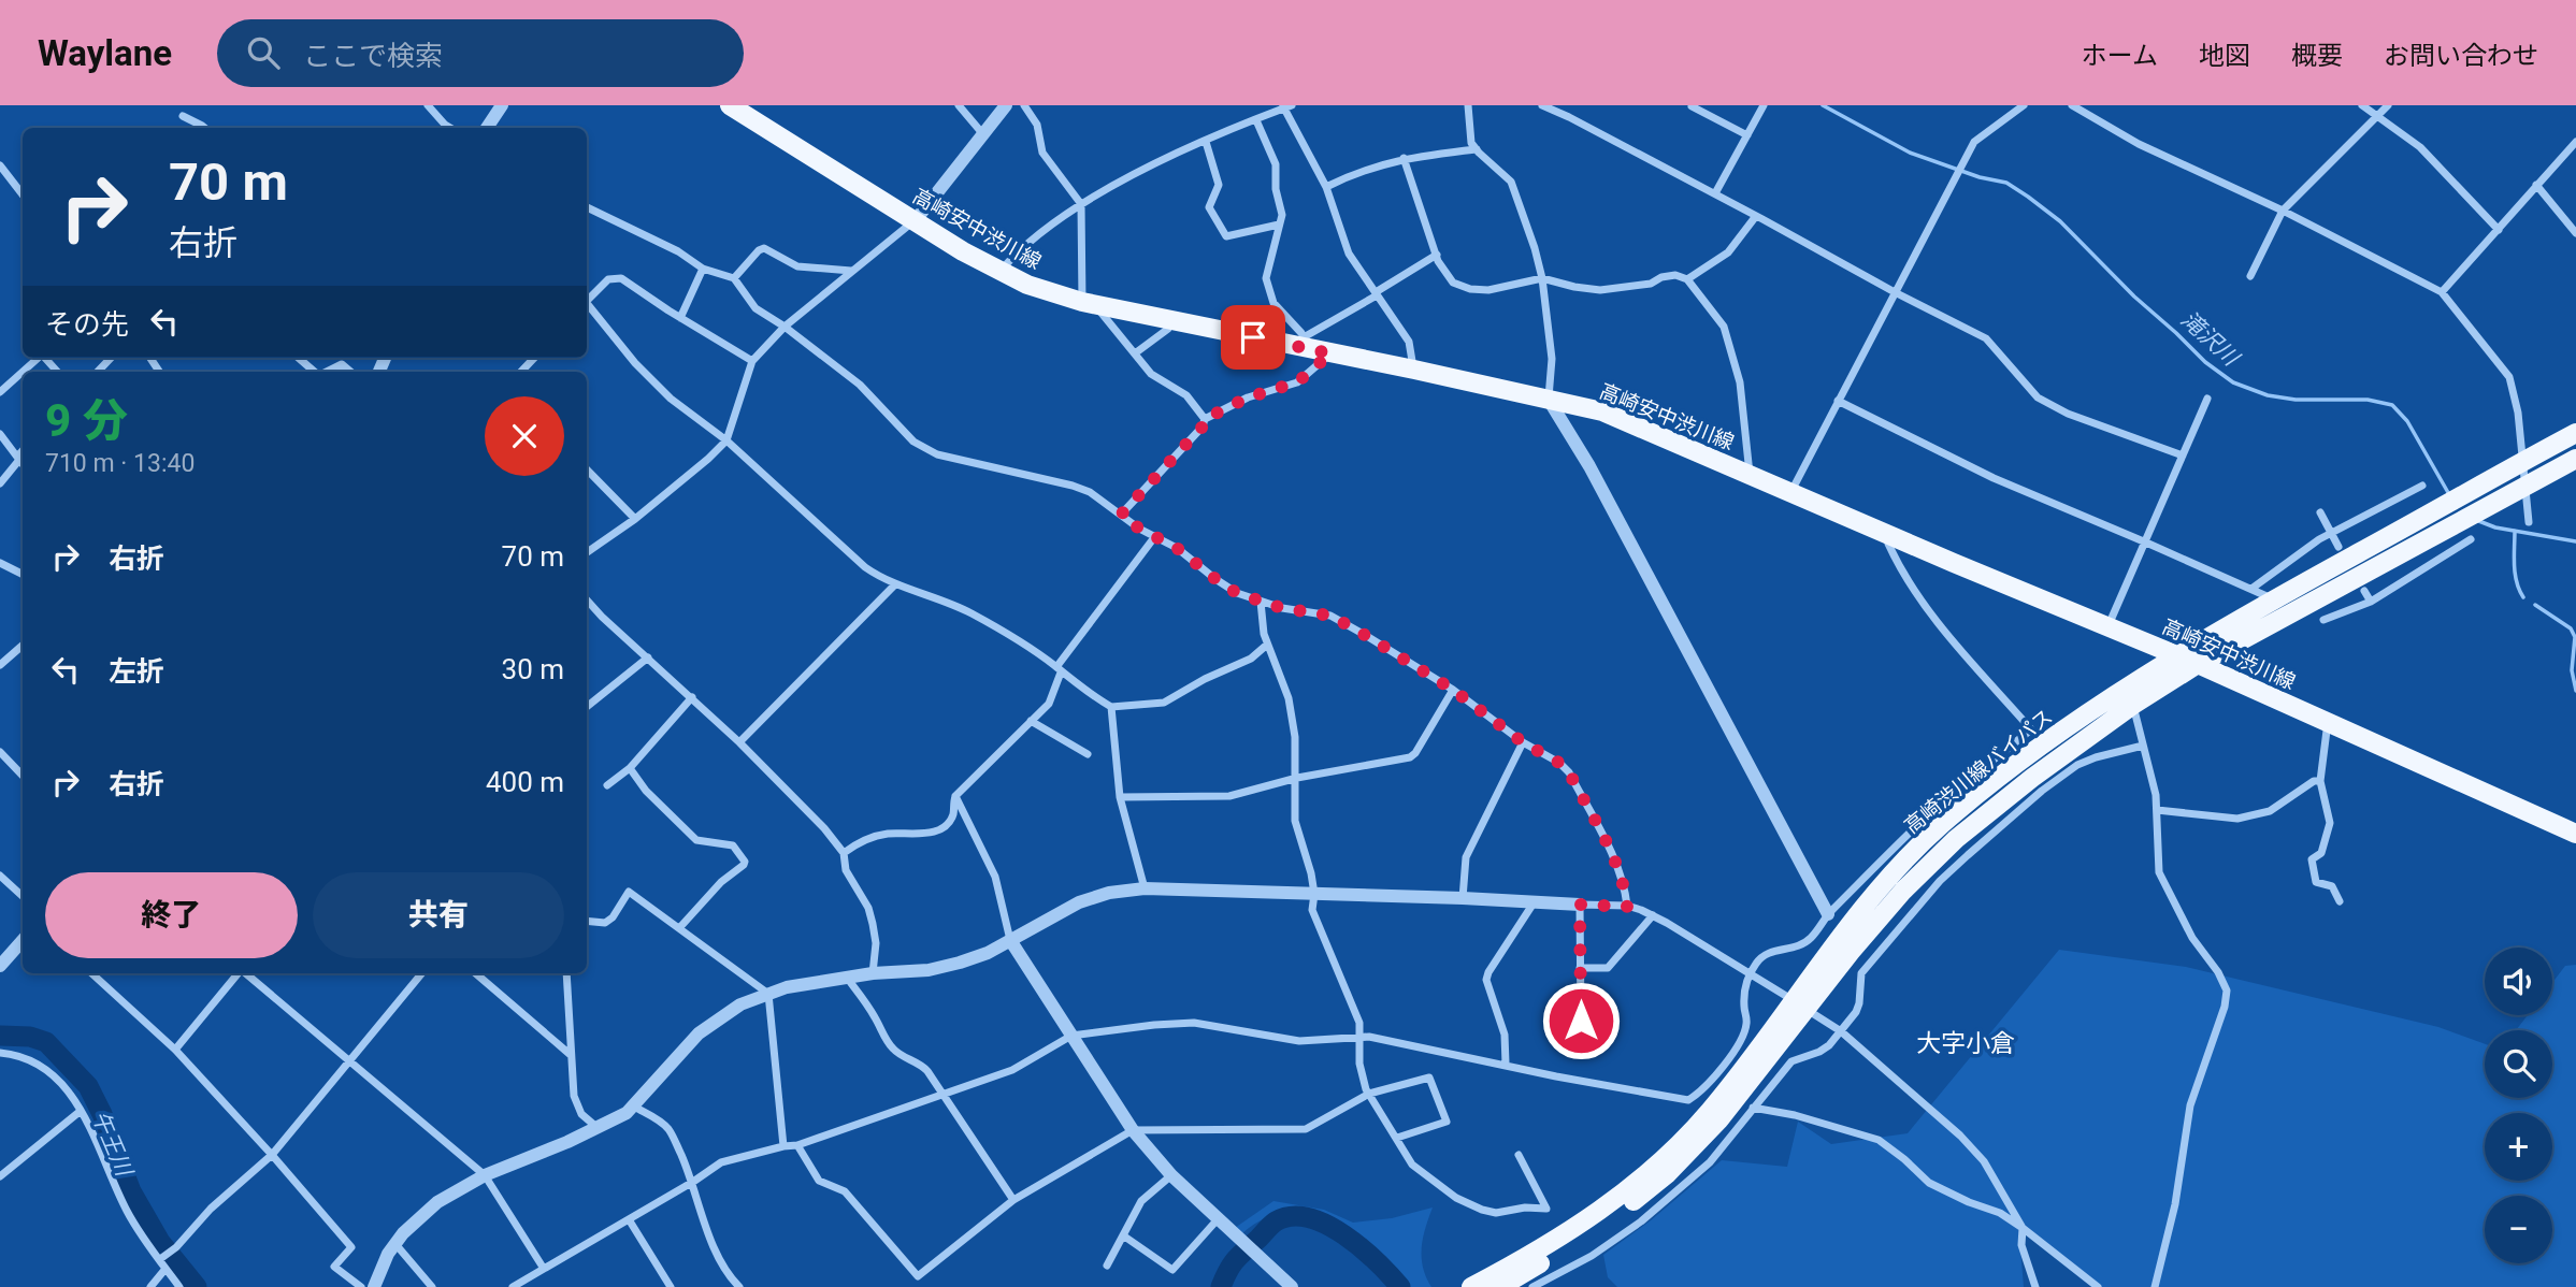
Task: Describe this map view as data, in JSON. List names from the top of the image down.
{
  "streets": {
    "main road": ["高崎安中渋川線", "高崎渋川線バイパス"]
  },
  "crossings": [
    ["高崎安中渋川線", "高崎渋川線バイパス"]
  ],
  "districts": ["大字小倉"],
  "water": ["滝沢川", "午王川"],
  "page": {
    "header": "Waylane",
    "search": "ここで検索",
    "nav": [
      "ホーム",
      "地図",
      "概要",
      "お問い合わせ"
    ],
    "turn": ["70 m", "右折"],
    "then": "その先",
    "heading": ["9 分", "710 m · 13:40"],
    "list": [
      {
        "name": "右折",
        "value": "70 m"
      },
      {
        "name": "左折",
        "value": "30 m"
      },
      {
        "name": "右折",
        "value": "400 m"
      }
    ],
    "buttons": ["終了", "共有"],
    "map_buttons": ["+", "−"]
  }
}
